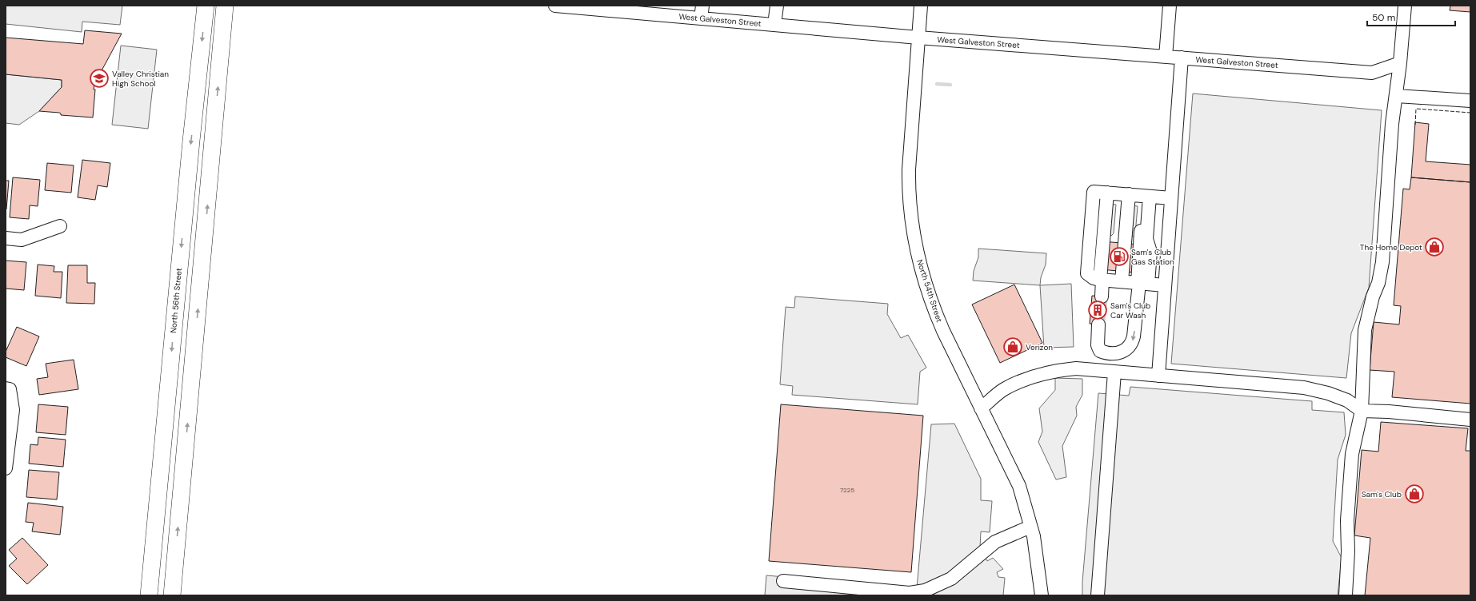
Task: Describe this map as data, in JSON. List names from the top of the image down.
{
  "streets": {
    "main road": ["North 56th Street"],
    "street": ["West Galveston Street", "North 54th Street"]
  },
  "crossings": [
    ["West Galveston Street", "North 54th Street"]
  ],
  "places": {
    "school or university": ["Valley Christian High School"],
    "shop": ["The Home Depot", "Verizon", "Sam's Club"],
    "fuel station": ["Sam's Club Gas Station"],
    "building": ["Sam's Club Car Wash"]
  },
  "house_numbers": ["7225"],
  "scale_bar": "50 m"
}
